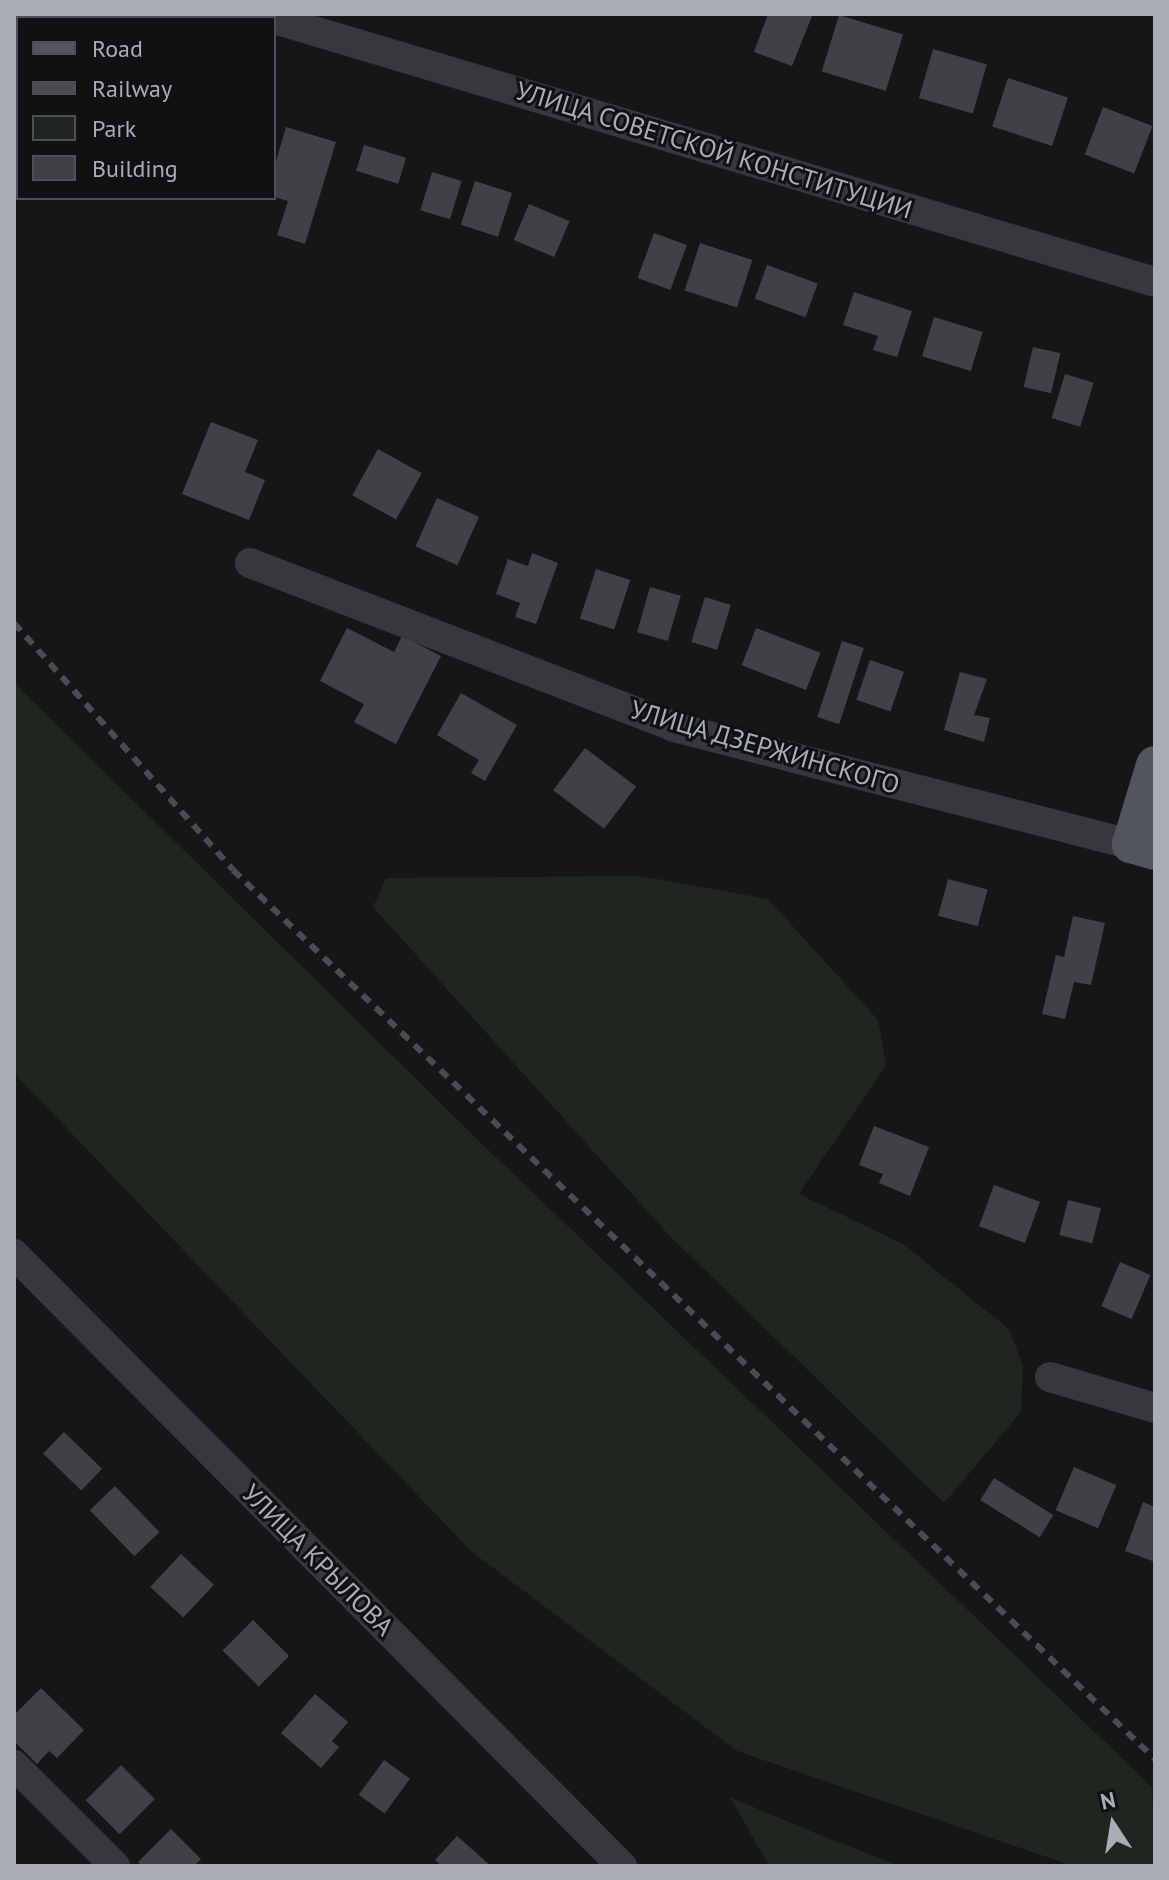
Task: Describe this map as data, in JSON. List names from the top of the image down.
{
  "streets": {
    "street": ["УЛИЦА СОВЕТСКОЙ КОНСТИТУЦИИ", "УЛИЦА ДЗЕРЖИНСКОГО", "УЛИЦА КРЫЛОВА"]
  },
  "legend": [
    "Road",
    "Railway",
    "Park",
    "Building"
  ],
  "north": "top"
}
